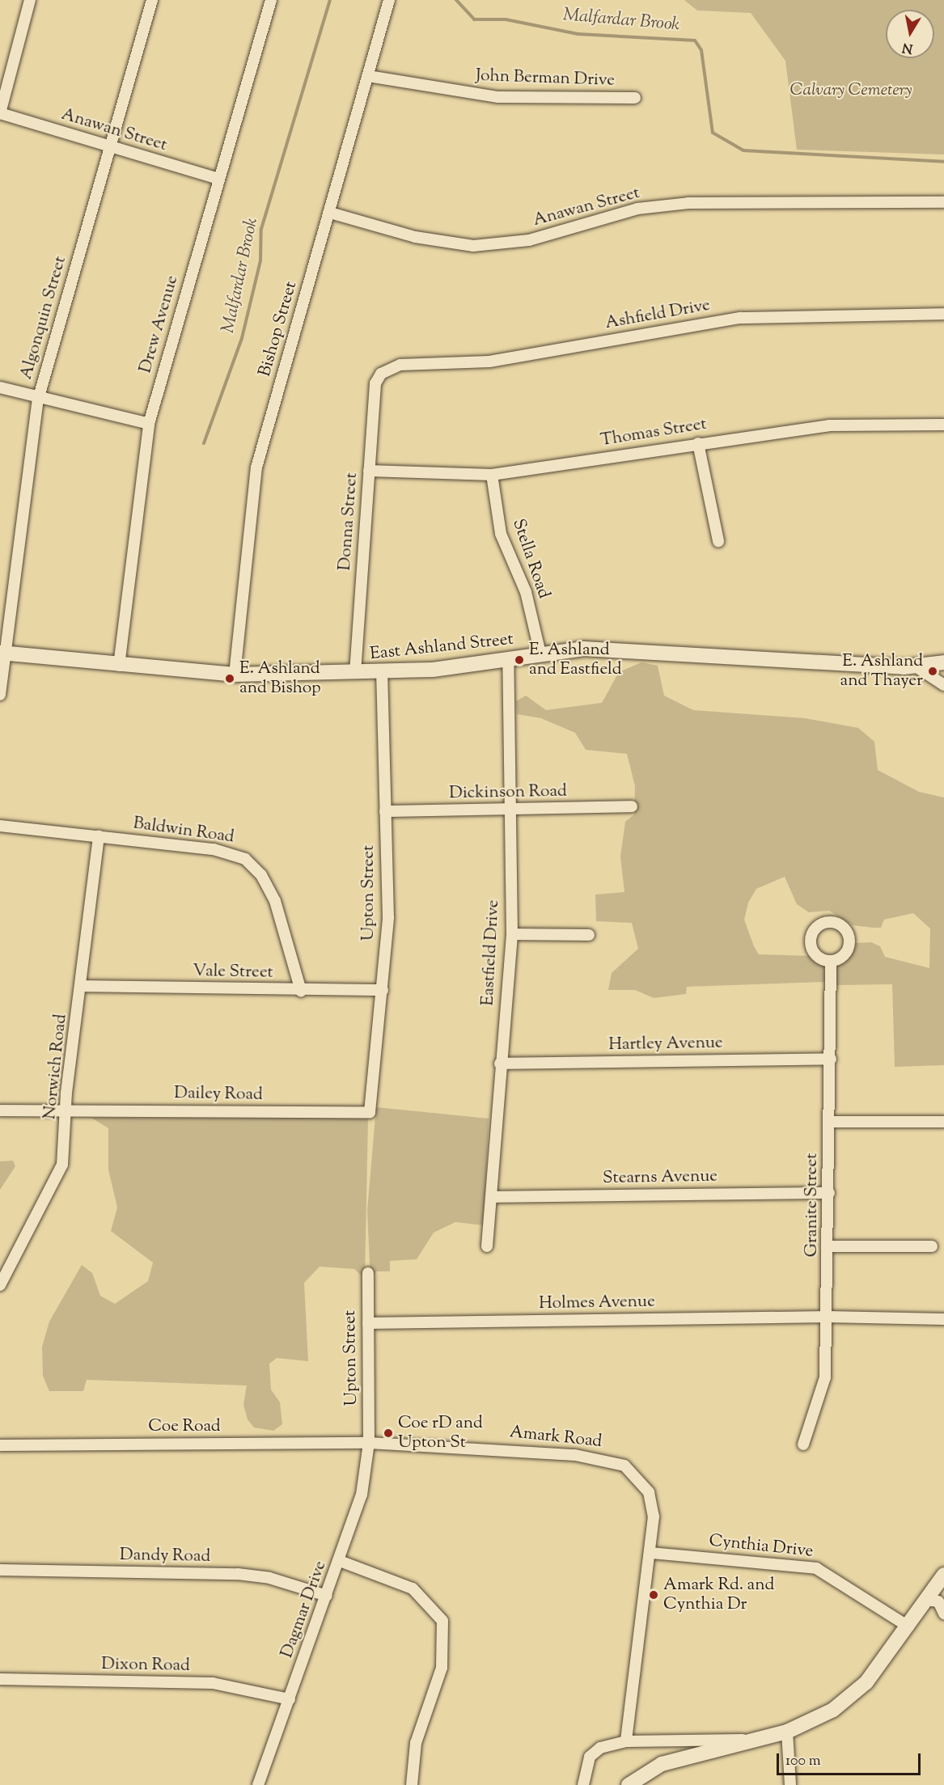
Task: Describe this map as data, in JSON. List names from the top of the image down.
{
  "streets": {
    "main road": ["East Ashland Street"],
    "street": [
      "John Berman Drive",
      "Anawan Street",
      "Ashfield Drive",
      "Algonquin Street",
      "Drew Avenue",
      "Bishop Street",
      "Thomas Street",
      "Donna Street",
      "Stella Road",
      "Dickinson Road",
      "Baldwin Road",
      "Upton Street",
      "Eastfield Drive",
      "Vale Street",
      "Hartley Avenue",
      "Norwich Road",
      "Dailey Road",
      "Stearns Avenue",
      "Granite Street",
      "Holmes Avenue",
      "Coe Road",
      "Amark Road",
      "Cynthia Drive",
      "Dandy Road",
      "Dagmar Drive",
      "Dixon Road"
    ]
  },
  "crossings": [
    ["John Berman Drive", "Bishop Street"],
    ["Anawan Street", "Algonquin Street"],
    ["Anawan Street", "Drew Avenue"],
    ["Anawan Street", "Bishop Street"],
    ["Ashfield Drive", "Donna Street"],
    ["Algonquin Street", "East Ashland Street"],
    ["Drew Avenue", "East Ashland Street"],
    ["Bishop Street", "East Ashland Street"],
    ["Thomas Street", "Donna Street"],
    ["Thomas Street", "Stella Road"],
    ["Donna Street", "East Ashland Street"],
    ["Stella Road", "East Ashland Street"],
    ["East Ashland Street", "Upton Street"],
    ["East Ashland Street", "Eastfield Drive"],
    ["Dickinson Road", "Upton Street"],
    ["Dickinson Road", "Eastfield Drive"],
    ["Baldwin Road", "Vale Street"],
    ["Baldwin Road", "Norwich Road"],
    ["Upton Street", "Vale Street"],
    ["Upton Street", "Dailey Road"],
    ["Upton Street", "Holmes Avenue"],
    ["Upton Street", "Coe Road"],
    ["Upton Street", "Amark Road"],
    ["Upton Street", "Dagmar Drive"],
    ["Eastfield Drive", "Hartley Avenue"],
    ["Eastfield Drive", "Stearns Avenue"],
    ["Vale Street", "Norwich Road"],
    ["Hartley Avenue", "Granite Street"],
    ["Norwich Road", "Dailey Road"],
    ["Stearns Avenue", "Granite Street"],
    ["Granite Street", "Holmes Avenue"],
    ["Coe Road", "Amark Road"],
    ["Coe Road", "Dagmar Drive"],
    ["Amark Road", "Cynthia Drive"],
    ["Amark Road", "Dagmar Drive"],
    ["Dandy Road", "Dagmar Drive"],
    ["Dagmar Drive", "Dixon Road"]
  ],
  "water": ["Malfardar Brook"],
  "parks": ["Calvary Cemetery"],
  "places": [
    "E. Ashland and Eastfield",
    "E. Ashland and Thayer",
    "E. Ashland and Bishop",
    "Coe rD and Upton St",
    "Amark Rd. and Cynthia Dr"
  ],
  "scale_bar": "100 m",
  "north": "bottom"
}
